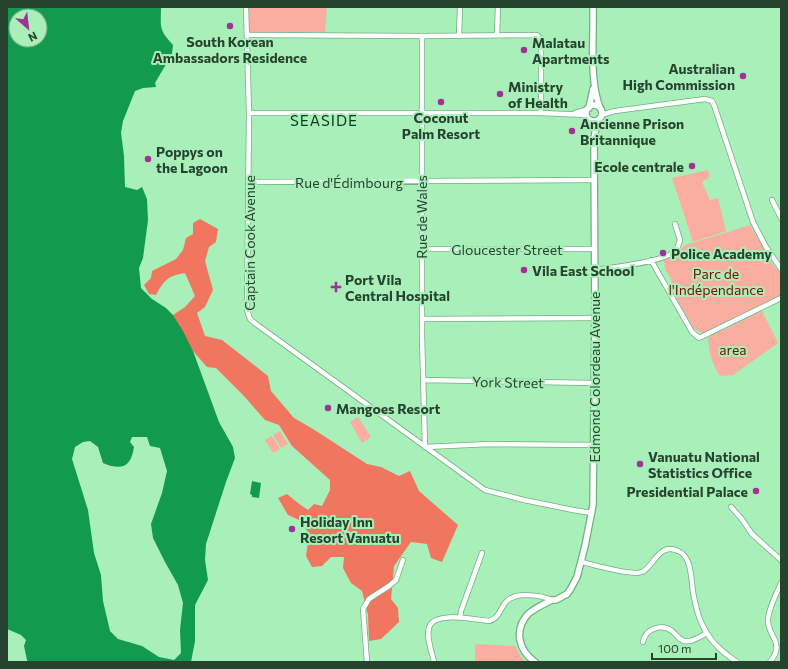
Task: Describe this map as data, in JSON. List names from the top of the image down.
{
  "streets": {
    "street": [
      "Rue d'Édimbourg",
      "Rue de Wales",
      "Captain Cook Avenue",
      "Gloucester Street",
      "Edmond Colordeau Avenue",
      "York Street"
    ]
  },
  "crossings": [
    ["Rue d'Édimbourg", "Rue de Wales"],
    ["Rue d'Édimbourg", "Captain Cook Avenue"],
    ["Rue d'Édimbourg", "Edmond Colordeau Avenue"],
    ["Rue de Wales", "Captain Cook Avenue"],
    ["Rue de Wales", "Gloucester Street"],
    ["Rue de Wales", "York Street"],
    ["Captain Cook Avenue", "Edmond Colordeau Avenue"],
    ["Gloucester Street", "Edmond Colordeau Avenue"],
    ["Edmond Colordeau Avenue", "York Street"]
  ],
  "districts": ["SEASIDE"],
  "parks": ["Parc de l'Indépendance", "area"],
  "places": {
    "other": [
      "South Korean Ambassadors Residence",
      "Malatau Apartments",
      "Australian High Commission",
      "Ministry of Health",
      "Coconut Palm Resort",
      "Ancienne Prison Britannique",
      "Poppys on the Lagoon",
      "Ecole centrale",
      "Police Academy",
      "Vila East School",
      "Mangoes Resort",
      "Vanuatu National Statistics Office",
      "Presidential Palace",
      "Holiday Inn Resort Vanuatu"
    ],
    "health": ["Port Vila Central Hospital"]
  },
  "scale_bar": "100 m",
  "north": "bottom right"
}
